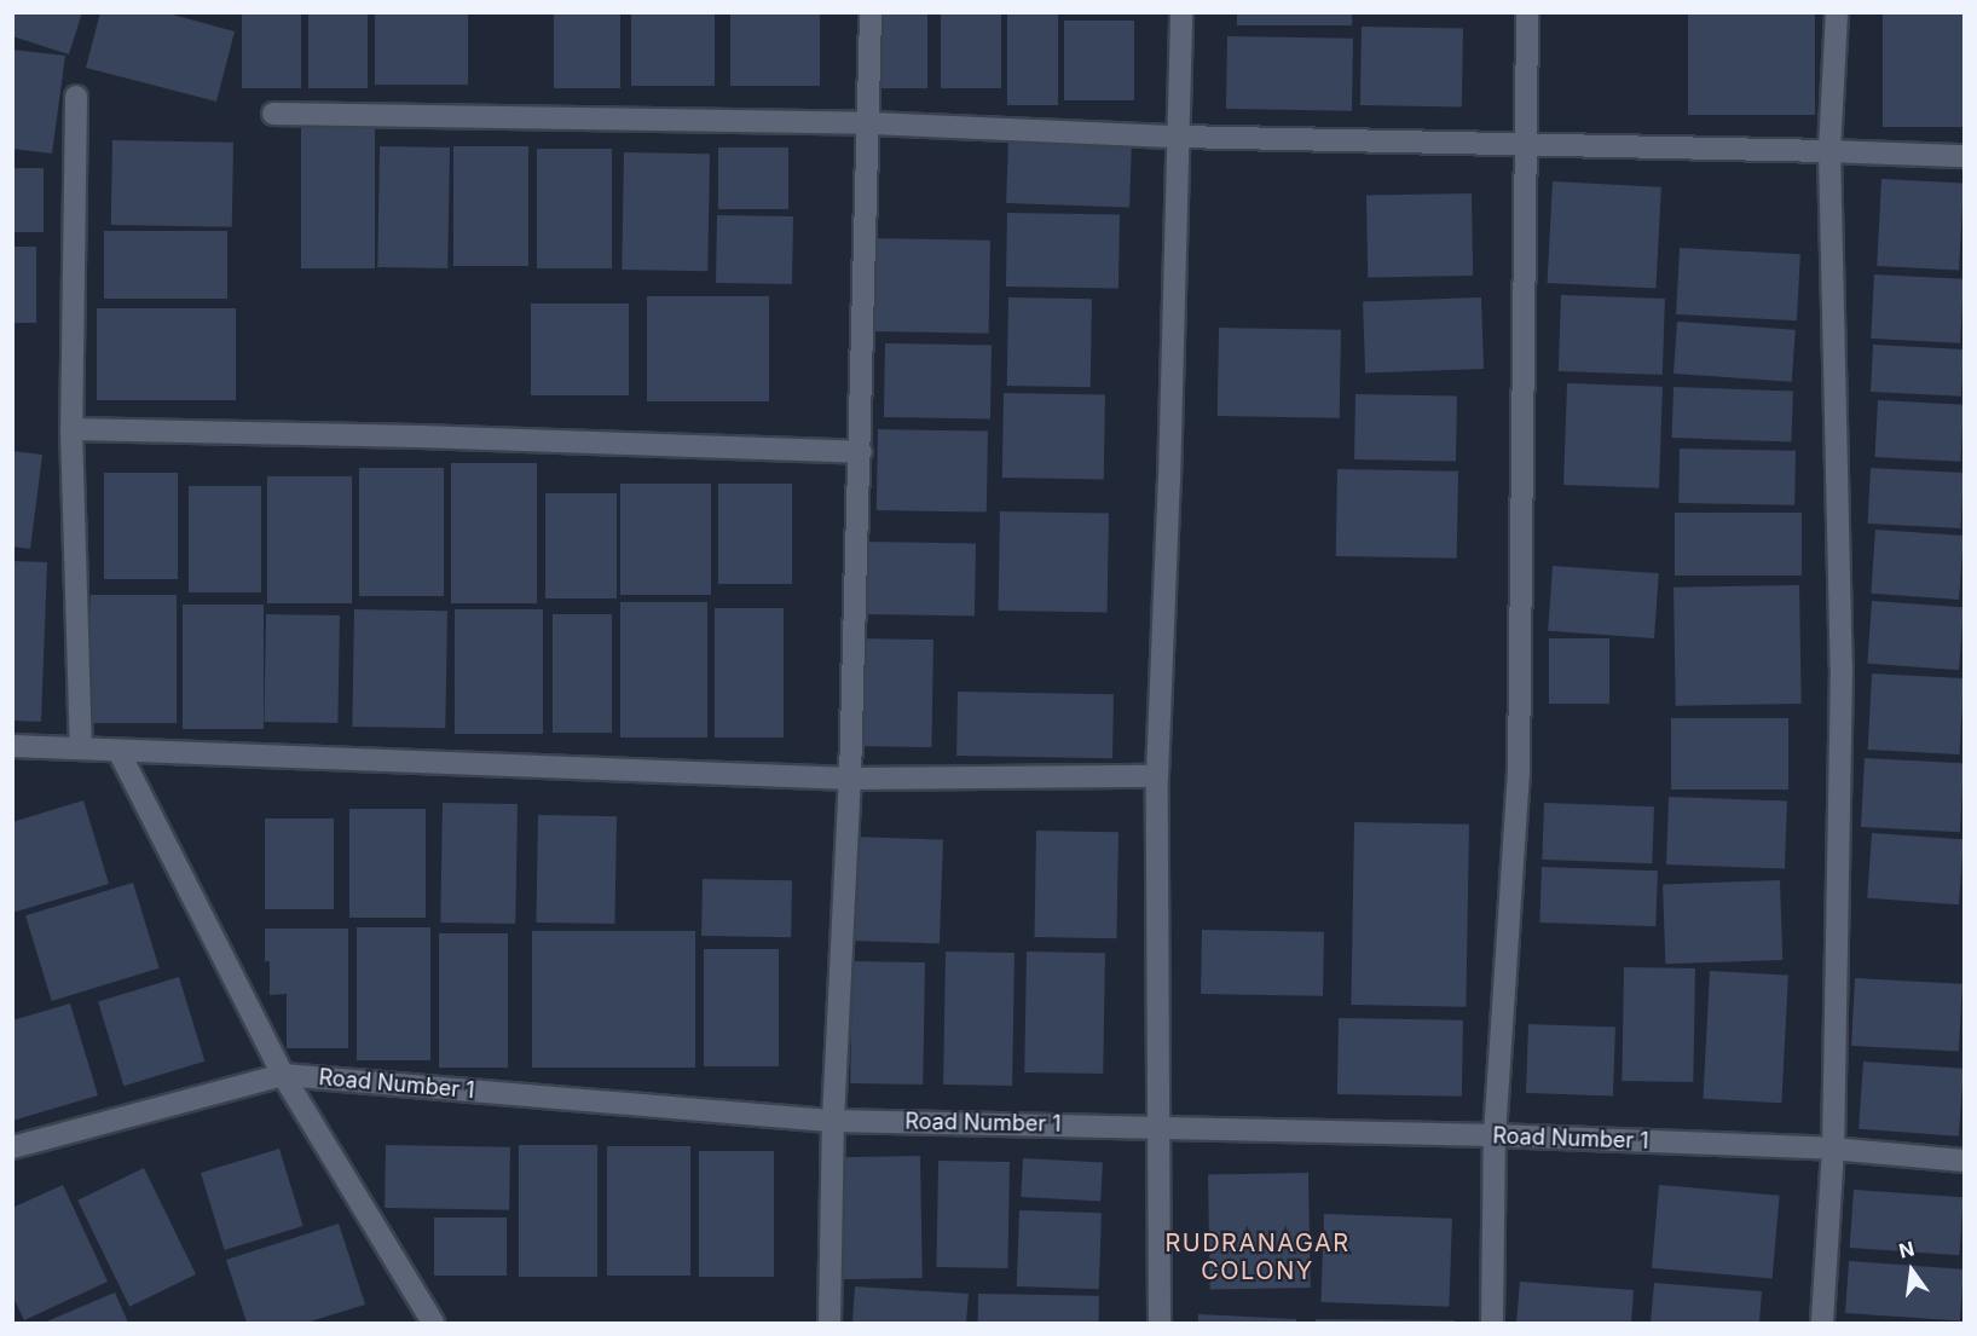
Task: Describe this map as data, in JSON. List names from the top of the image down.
{
  "streets": {
    "street": ["Road Number 1"]
  },
  "districts": ["RUDRANAGAR COLONY"],
  "north": "top"
}
